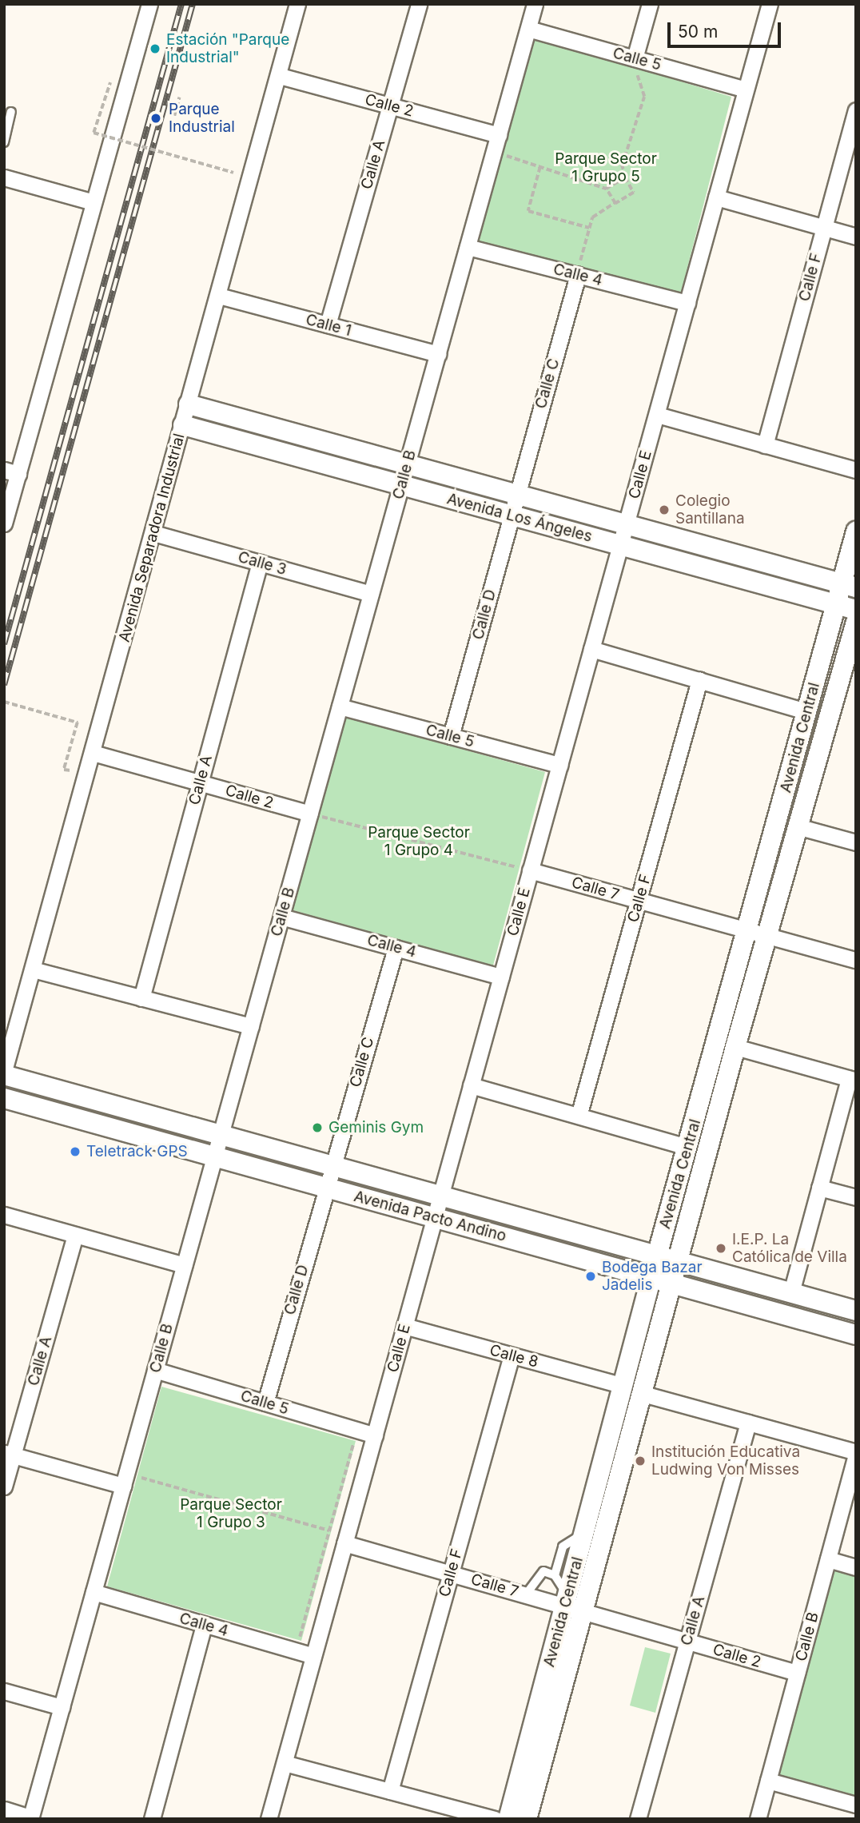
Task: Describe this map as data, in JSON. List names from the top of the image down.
{
  "streets": {
    "street": [
      "Calle 5",
      "Calle 2",
      "Calle A",
      "Calle 4",
      "Calle F",
      "Calle 1",
      "Calle C",
      "Calle B",
      "Calle E",
      "Avenida Los Ángeles",
      "Avenida Separadora Industrial",
      "Calle 3",
      "Calle D",
      "Avenida Central",
      "Calle 7",
      "Avenida Pacto Andino",
      "Calle 8"
    ]
  },
  "crossings": [
    ["Calle 5", "Calle B"],
    ["Calle 5", "Calle E"],
    ["Calle 5", "Calle D"],
    ["Calle 2", "Calle A"],
    ["Calle 2", "Calle B"],
    ["Calle 2", "Avenida Separadora Industrial"],
    ["Calle 2", "Avenida Central"],
    ["Calle 2", "Calle 7"],
    ["Calle A", "Calle 1"],
    ["Calle A", "Calle 3"],
    ["Calle 4", "Calle C"],
    ["Calle 4", "Calle B"],
    ["Calle 4", "Calle E"],
    ["Calle F", "Calle 7"],
    ["Calle F", "Calle 8"],
    ["Calle 1", "Calle B"],
    ["Calle 1", "Avenida Separadora Industrial"],
    ["Calle C", "Avenida Los Ángeles"],
    ["Calle C", "Calle D"],
    ["Calle C", "Avenida Pacto Andino"],
    ["Calle B", "Avenida Los Ángeles"],
    ["Calle B", "Calle 3"],
    ["Calle B", "Avenida Pacto Andino"],
    ["Calle E", "Avenida Los Ángeles"],
    ["Calle E", "Calle 7"],
    ["Calle E", "Avenida Pacto Andino"],
    ["Calle E", "Calle 8"],
    ["Avenida Los Ángeles", "Avenida Separadora Industrial"],
    ["Avenida Los Ángeles", "Calle D"],
    ["Avenida Los Ángeles", "Avenida Central"],
    ["Avenida Separadora Industrial", "Calle 3"],
    ["Avenida Separadora Industrial", "Avenida Pacto Andino"],
    ["Calle D", "Avenida Pacto Andino"],
    ["Avenida Central", "Calle 7"],
    ["Avenida Central", "Avenida Pacto Andino"],
    ["Avenida Central", "Calle 8"]
  ],
  "parks": ["Parque Sector 1 Grupo 5", "Parque Sector 1 Grupo 4", "Parque Sector 1 Grupo 3"],
  "places": [
    "Estación \"Parque Industrial\"",
    "Parque Industrial",
    "Colegio Santillana",
    "Geminis Gym",
    "Teletrack GPS",
    "I.E.P. La Católica de Villa",
    "Bodega Bazar Jadelis",
    "Institución Educativa Ludwing Von Misses"
  ],
  "scale_bar": "50 m"
}
